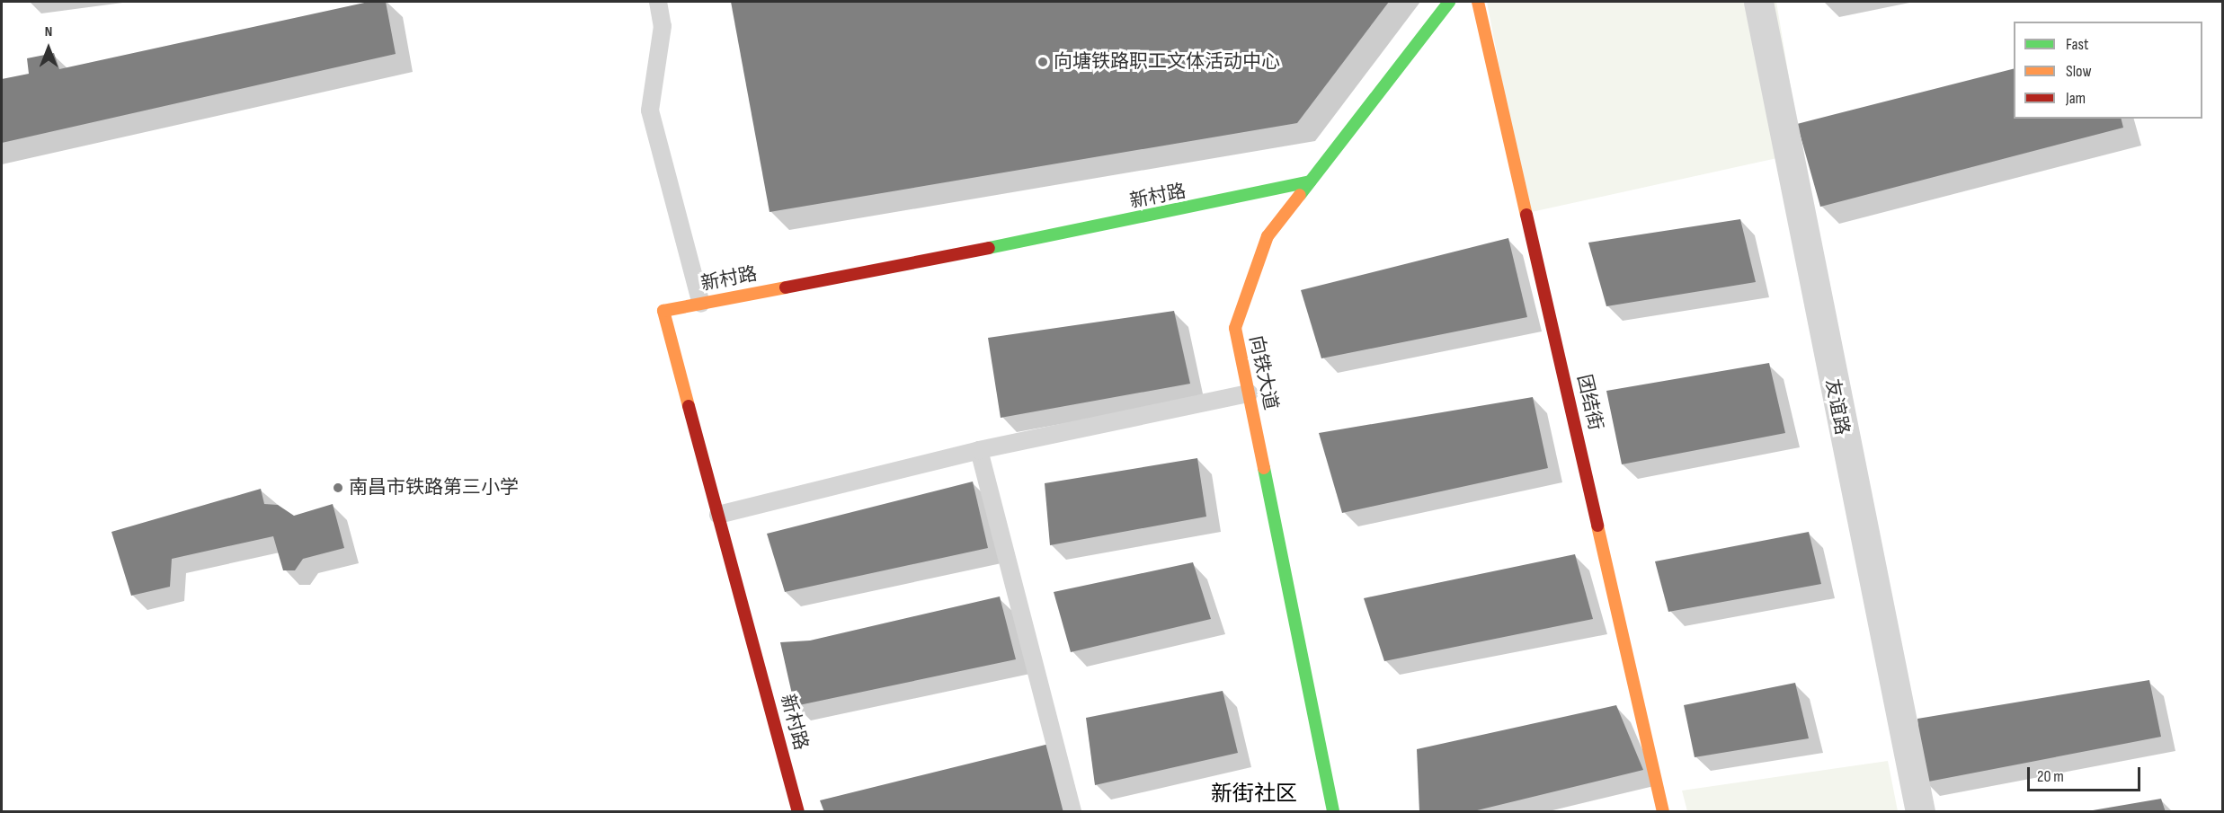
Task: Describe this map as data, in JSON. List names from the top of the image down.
{
  "streets": {
    "street": [
      "新村路",
      "向铁大道",
      "团结街",
      "友谊路"
    ]
  },
  "crossings": [
    ["新村路", "向铁大道"]
  ],
  "districts": ["新街社区"],
  "places": ["向塘铁路职工文体活动中心", "南昌市铁路第三小学"],
  "legend": ["Fast", "Slow", "Jam"],
  "scale_bar": "20 m",
  "north": "top"
}
